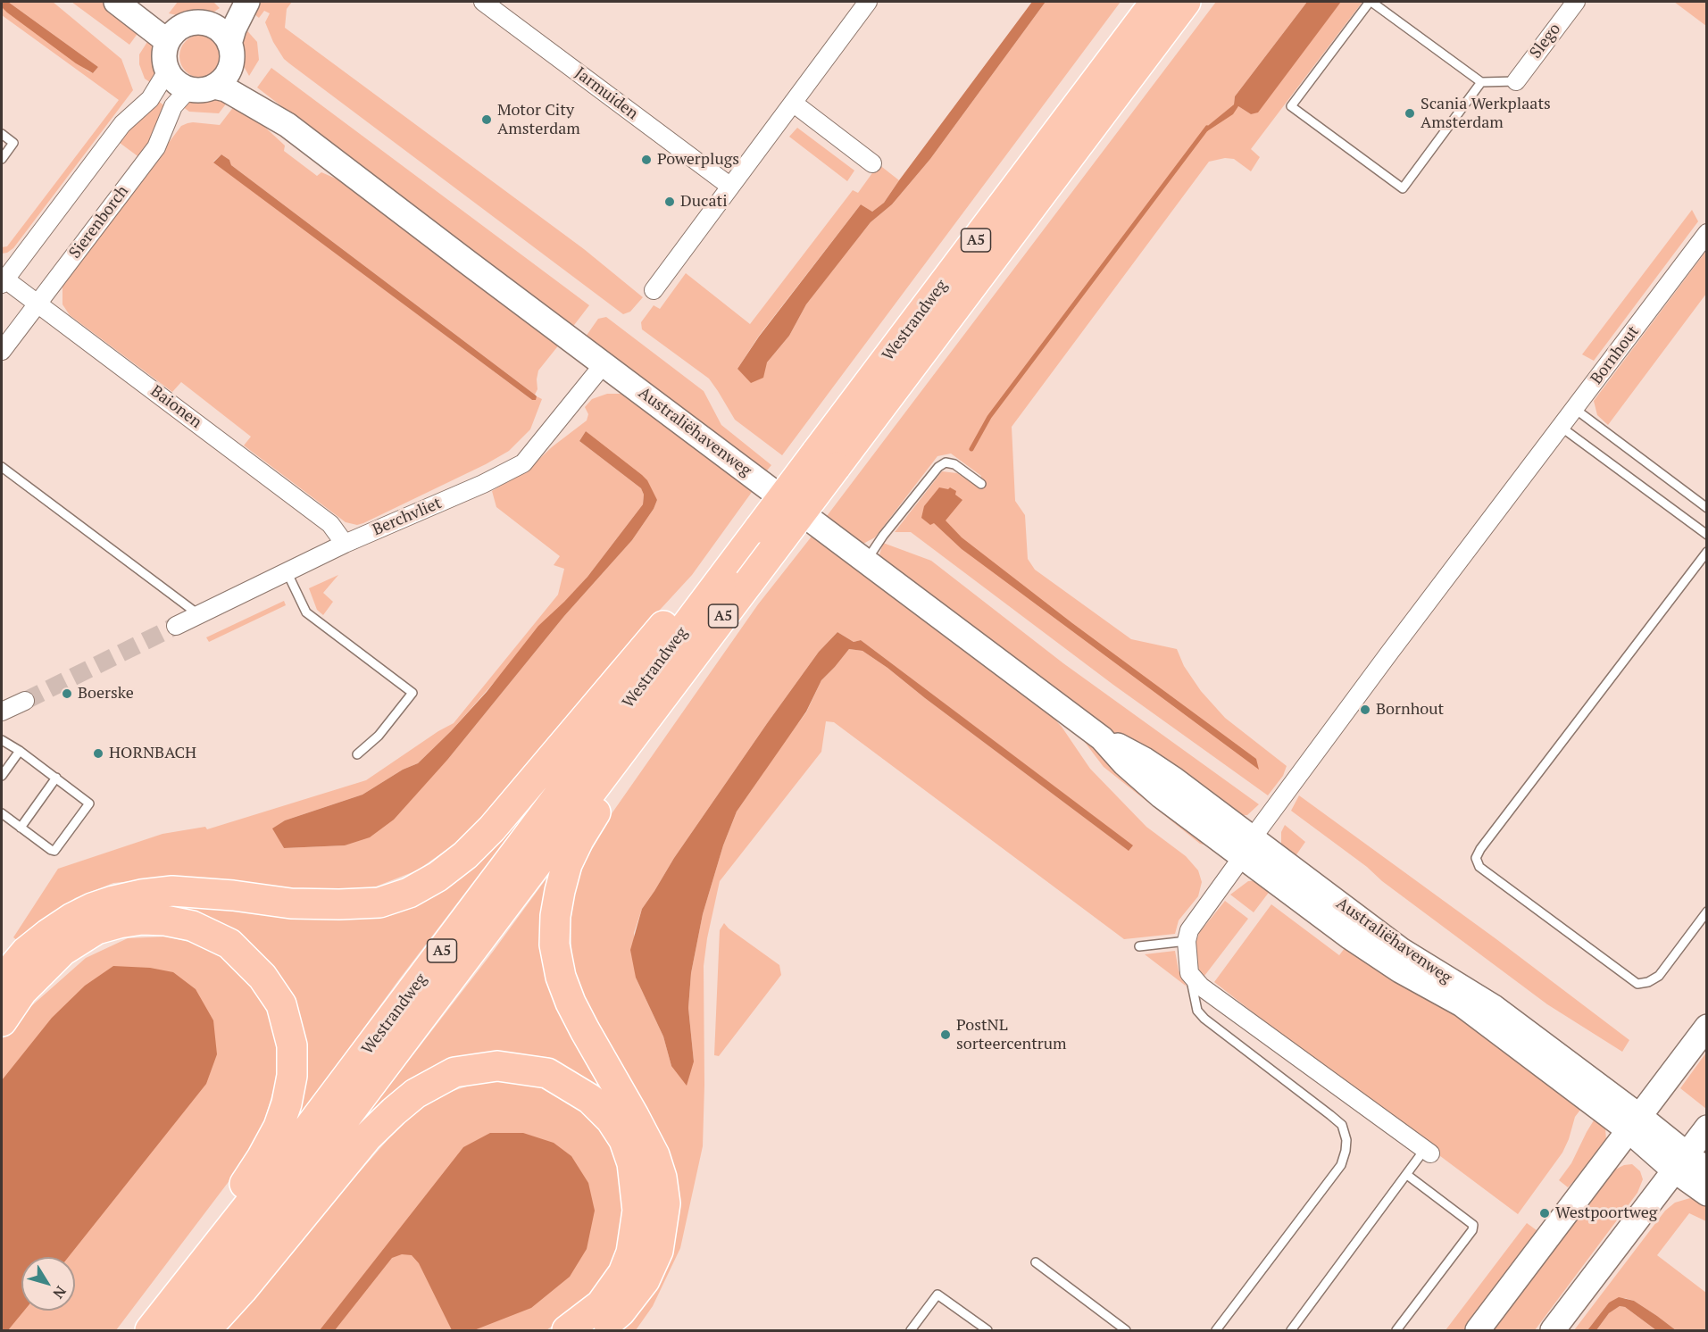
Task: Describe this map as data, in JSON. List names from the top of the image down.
{
  "streets": {
    "highway": ["A5", "Westrandweg"],
    "street": [
      "Slego",
      "Jarmuiden",
      "Sierenborch",
      "Bornhout",
      "Baionen",
      "Australiëhavenweg",
      "Berchvliet"
    ]
  },
  "crossings": [
    ["Sierenborch", "Baionen"],
    ["Sierenborch", "Australiëhavenweg"],
    ["A5", "Westrandweg"],
    ["Bornhout", "Australiëhavenweg"],
    ["Baionen", "Berchvliet"],
    ["Australiëhavenweg", "Berchvliet"]
  ],
  "places": [
    "Scania Werkplaats Amsterdam",
    "Motor City Amsterdam",
    "Powerplugs",
    "Ducati",
    "Boerske",
    "Bornhout",
    "HORNBACH",
    "PostNL sorteercentrum",
    "Westpoortweg"
  ],
  "north": "bottom right"
}
